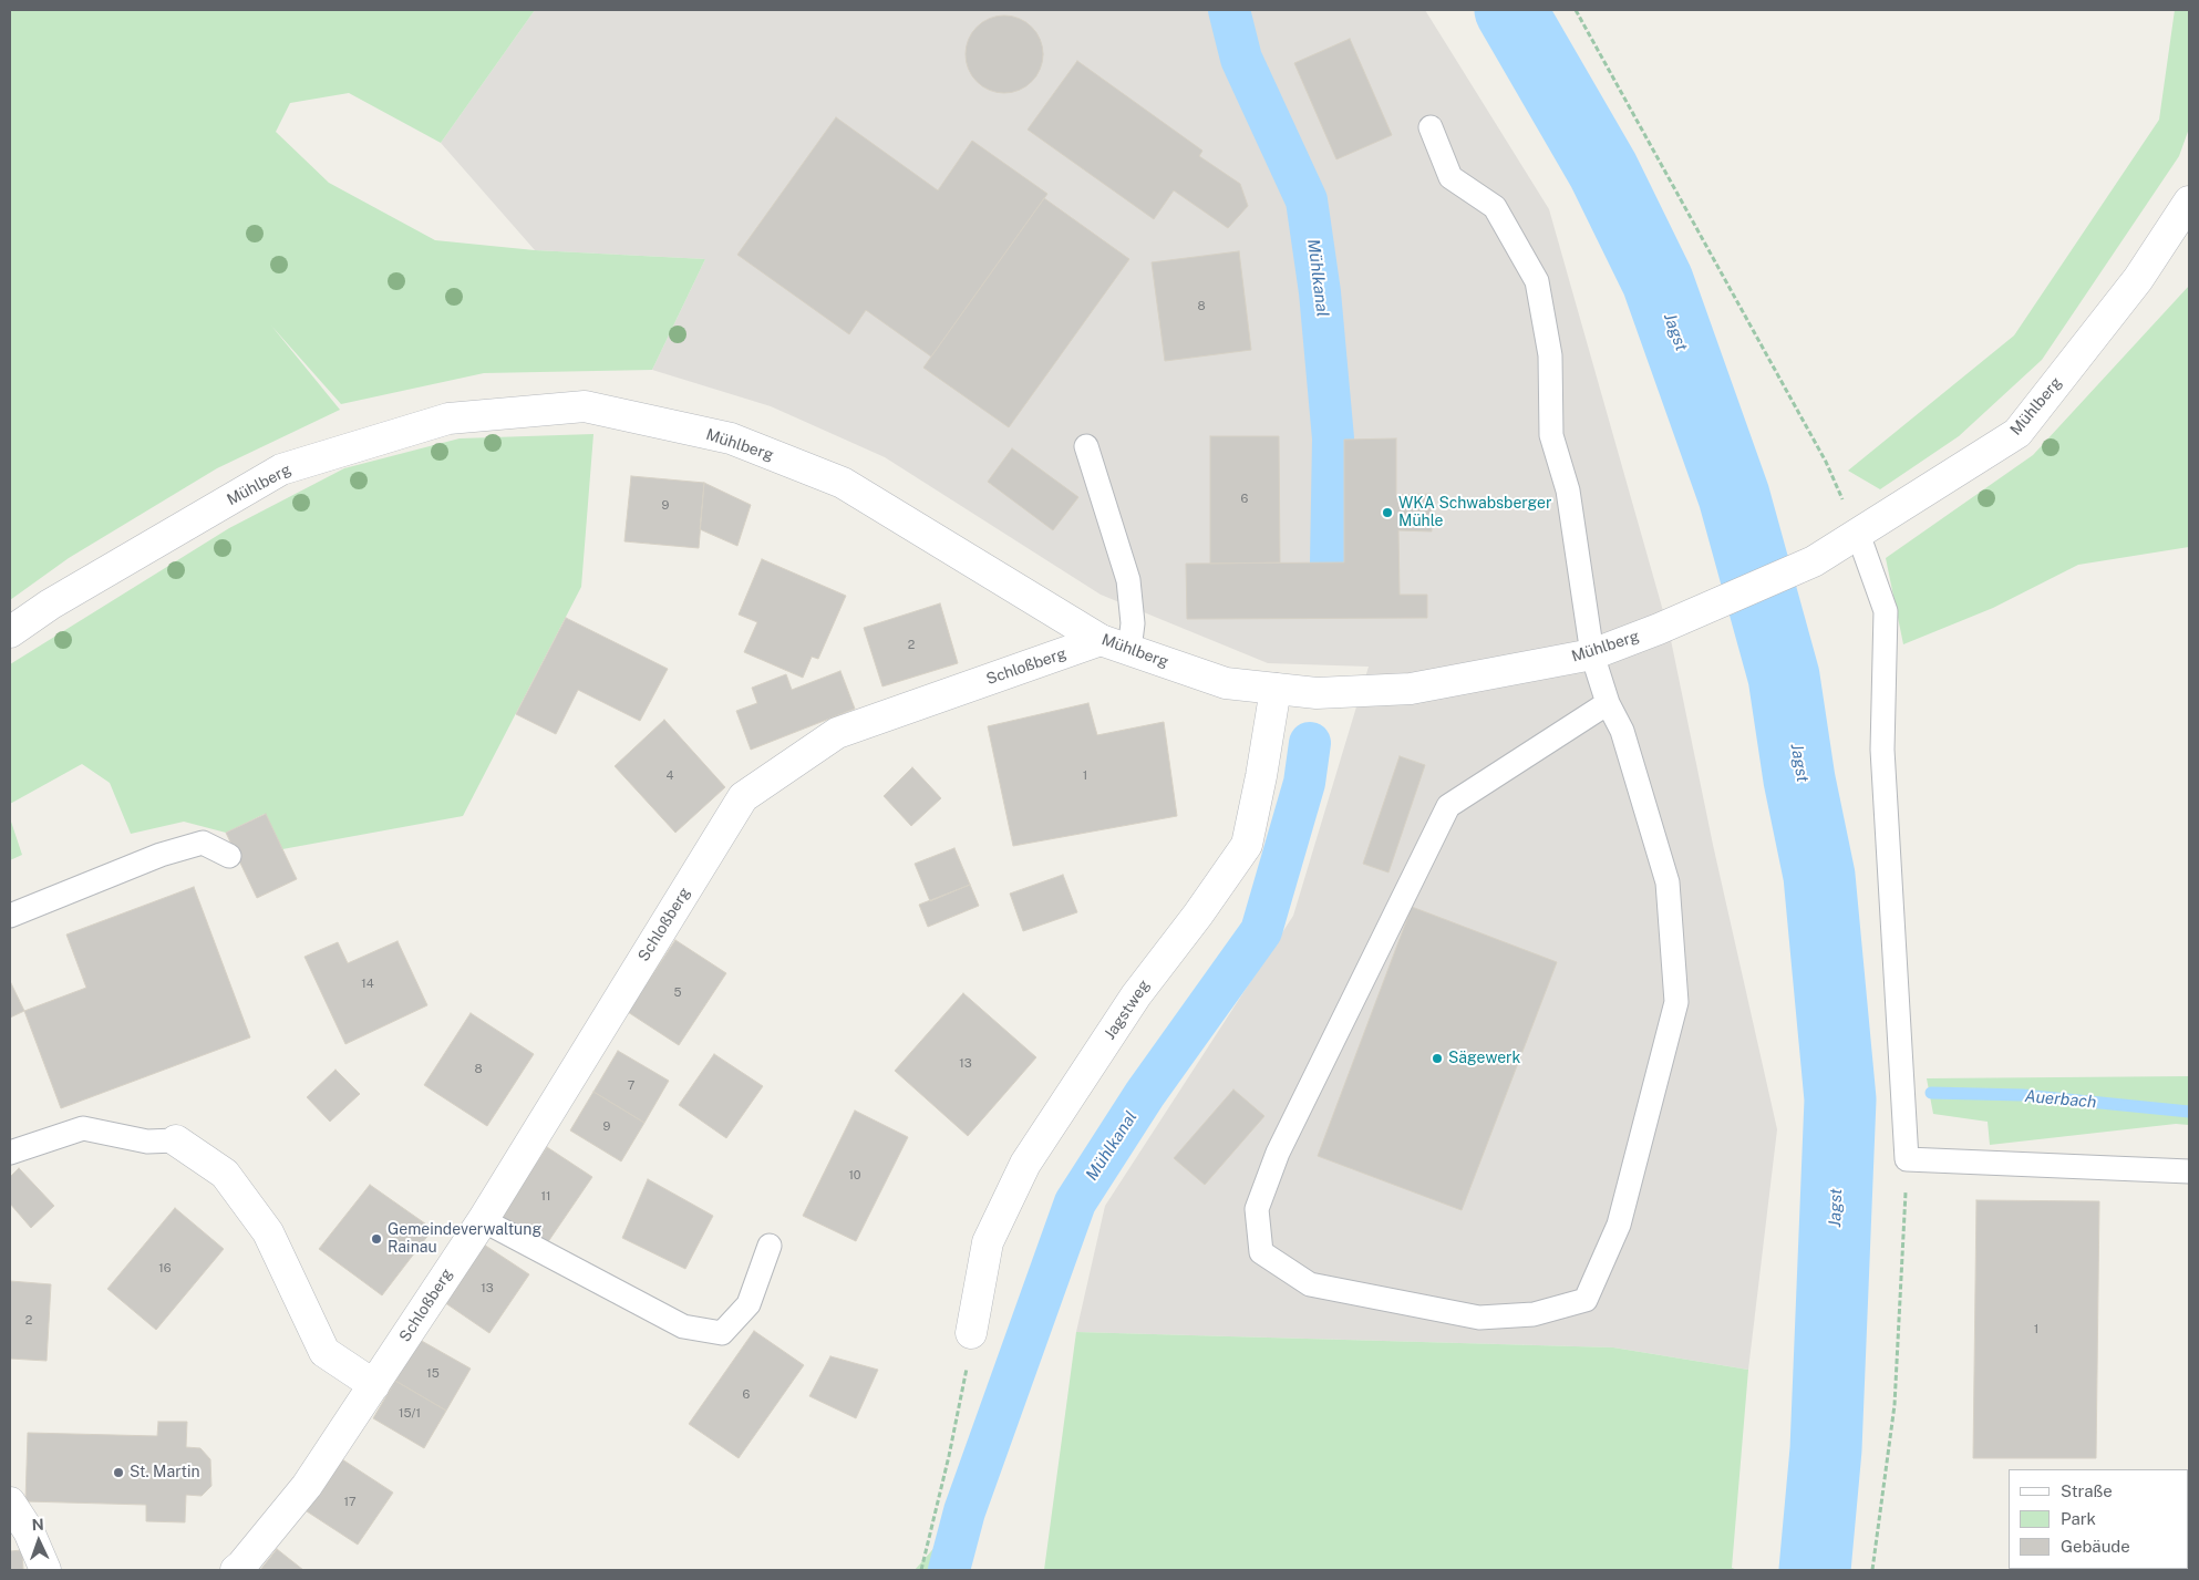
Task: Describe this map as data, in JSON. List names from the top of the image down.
{
  "streets": {
    "street": ["Mühlberg", "Schloßberg", "Jagstweg"]
  },
  "crossings": [
    ["Mühlberg", "Schloßberg"],
    ["Mühlberg", "Jagstweg"]
  ],
  "water": ["Mühlkanal", "Jagst", "Auerbach"],
  "places": [
    "WKA Schwabsberger Mühle",
    "Sägewerk",
    "Gemeindeverwaltung Rainau",
    "St. Martin"
  ],
  "house_numbers": [
    "8",
    "6",
    "9",
    "2",
    "4",
    "1",
    "14",
    "5",
    "13",
    "8",
    "7",
    "9",
    "10",
    "11",
    "16",
    "13",
    "2",
    "1",
    "15",
    "6",
    "15/1",
    "17"
  ],
  "legend": ["Straße", "Park", "Gebäude"],
  "north": "top"
}
